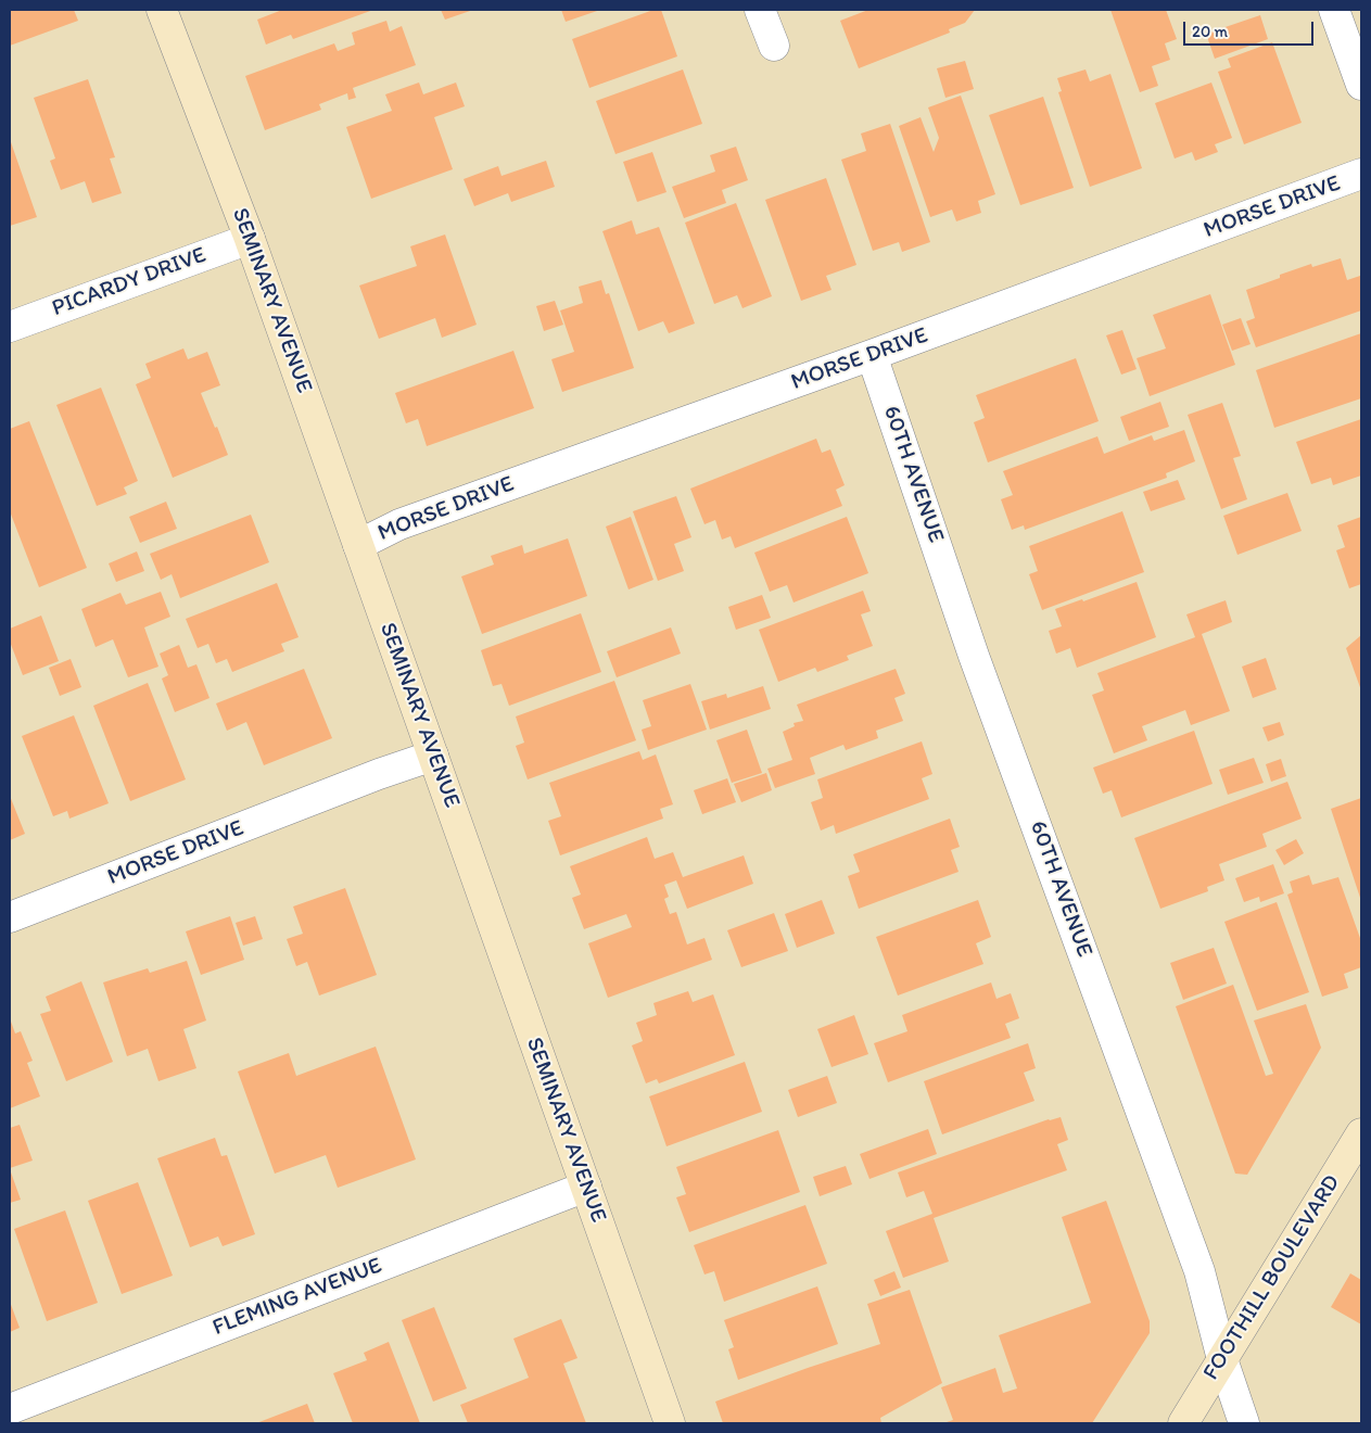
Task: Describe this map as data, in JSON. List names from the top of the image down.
{
  "streets": {
    "street": [
      "MORSE DRIVE",
      "PICARDY DRIVE",
      "SEMINARY AVENUE",
      "60TH AVENUE",
      "FOOTHILL BOULEVARD",
      "FLEMING AVENUE"
    ]
  },
  "crossings": [
    ["MORSE DRIVE", "SEMINARY AVENUE"],
    ["MORSE DRIVE", "60TH AVENUE"],
    ["PICARDY DRIVE", "SEMINARY AVENUE"],
    ["SEMINARY AVENUE", "FLEMING AVENUE"],
    ["60TH AVENUE", "FOOTHILL BOULEVARD"]
  ],
  "scale_bar": "20 m"
}
